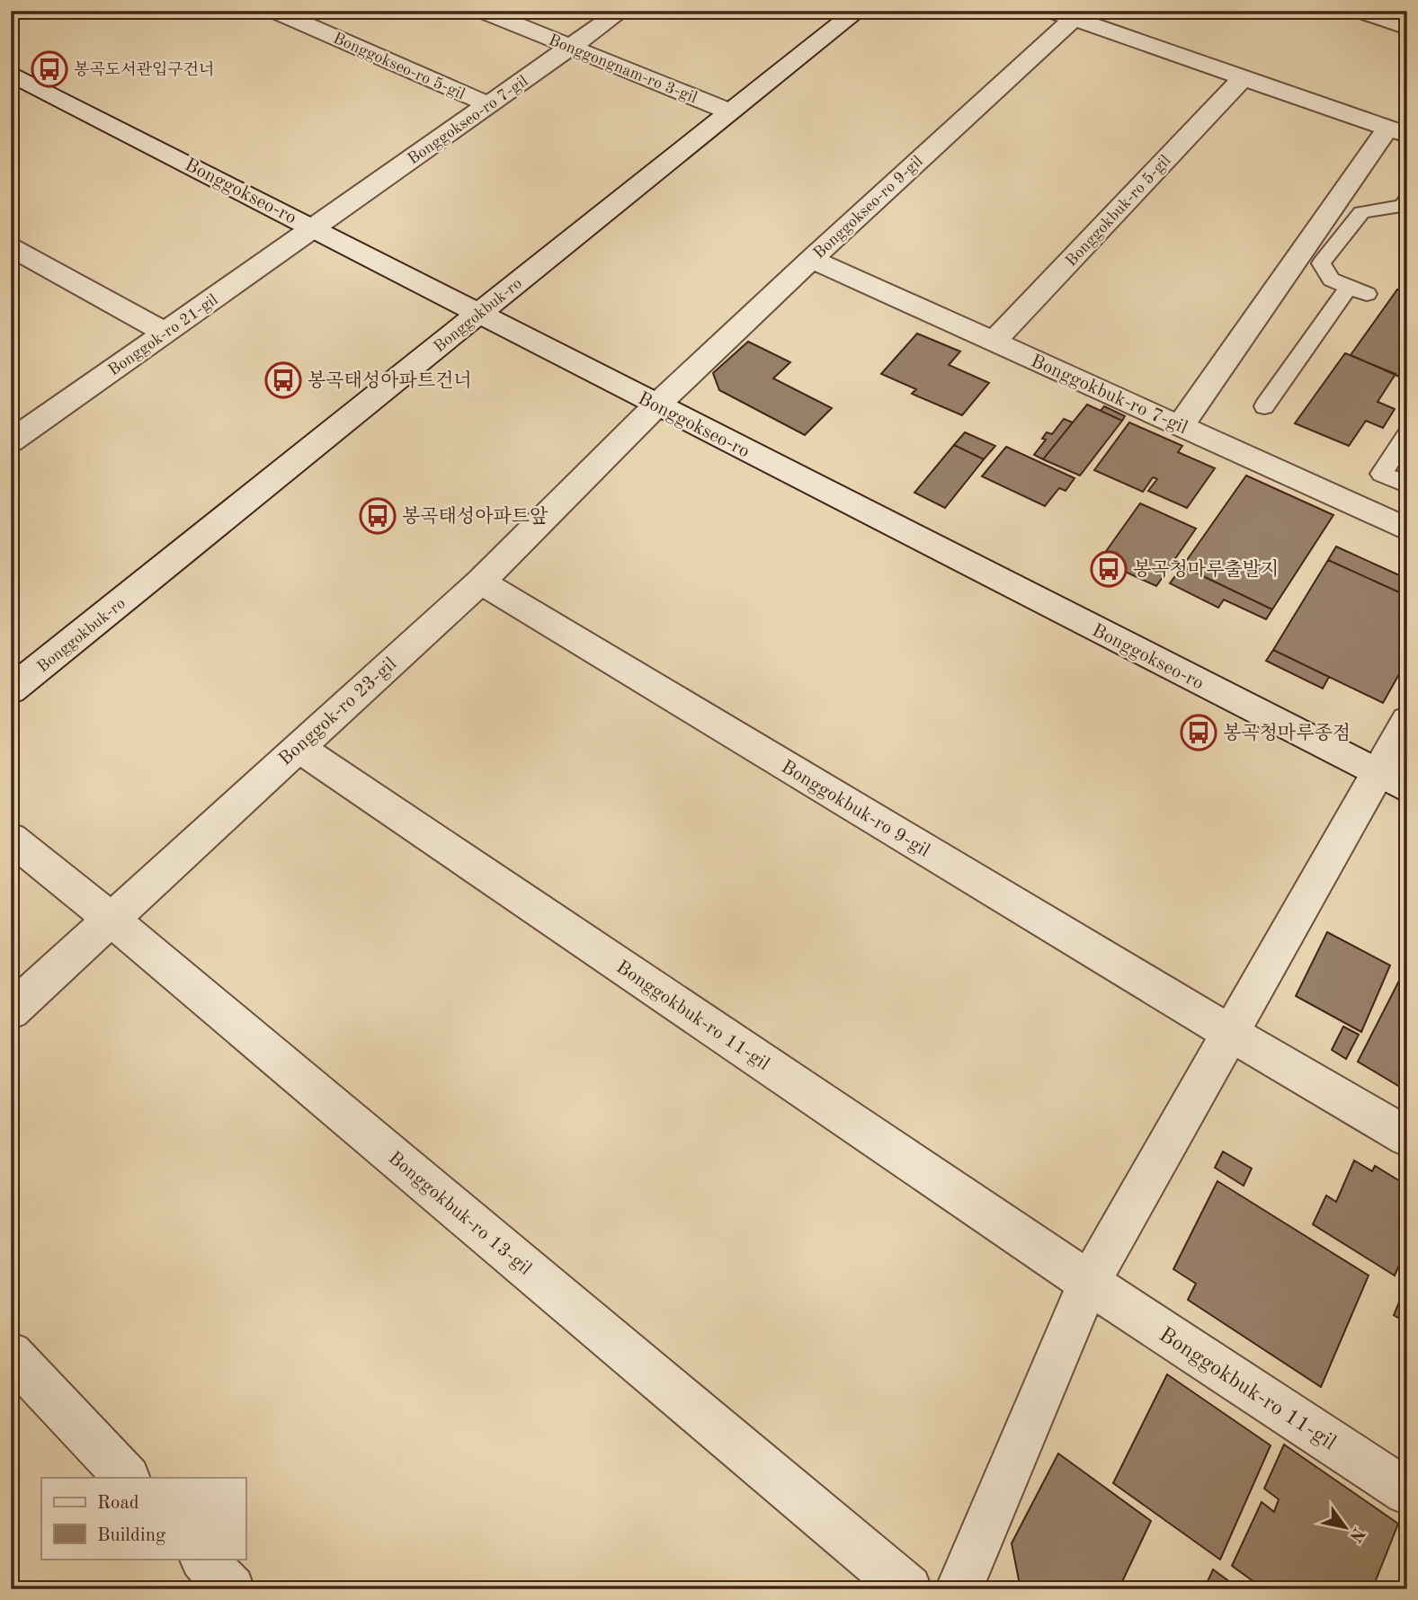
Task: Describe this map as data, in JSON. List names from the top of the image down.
{
  "streets": {
    "street": [
      "Bonggokseo-ro 5-gil",
      "Bonggongnam-ro 3-gil",
      "Bonggokseo-ro 7-gil",
      "Bonggokseo-ro",
      "Bonggokseo-ro 9-gil",
      "Bonggokbuk-ro 5-gil",
      "Bonggokbuk-ro",
      "Bonggok-ro 21-gil",
      "Bonggokbuk-ro 7-gil",
      "Bonggok-ro 23-gil",
      "Bonggokbuk-ro 9-gil",
      "Bonggokbuk-ro 11-gil",
      "Bonggokbuk-ro 13-gil"
    ]
  },
  "crossings": [
    ["Bonggokseo-ro 5-gil", "Bonggokseo-ro 7-gil"],
    ["Bonggongnam-ro 3-gil", "Bonggokseo-ro 7-gil"],
    ["Bonggongnam-ro 3-gil", "Bonggokbuk-ro"],
    ["Bonggokseo-ro 7-gil", "Bonggokseo-ro"],
    ["Bonggokseo-ro 7-gil", "Bonggok-ro 21-gil"],
    ["Bonggokseo-ro", "Bonggokseo-ro 9-gil"],
    ["Bonggokseo-ro", "Bonggokbuk-ro"],
    ["Bonggokseo-ro", "Bonggok-ro 21-gil"],
    ["Bonggokseo-ro", "Bonggok-ro 23-gil"],
    ["Bonggokseo-ro 9-gil", "Bonggokbuk-ro 7-gil"],
    ["Bonggokseo-ro 9-gil", "Bonggok-ro 23-gil"],
    ["Bonggokbuk-ro 5-gil", "Bonggokbuk-ro 7-gil"],
    ["Bonggok-ro 23-gil", "Bonggokbuk-ro 9-gil"],
    ["Bonggok-ro 23-gil", "Bonggokbuk-ro 11-gil"],
    ["Bonggok-ro 23-gil", "Bonggokbuk-ro 13-gil"]
  ],
  "places": {
    "bus stop": [
      "봉곡도서관입구건너",
      "봉곡태성아파트건너",
      "봉곡태성아파트앞",
      "봉곡청마루출발지",
      "봉곡청마루종점"
    ]
  },
  "legend": ["Road", "Building"],
  "north": "bottom right"
}
